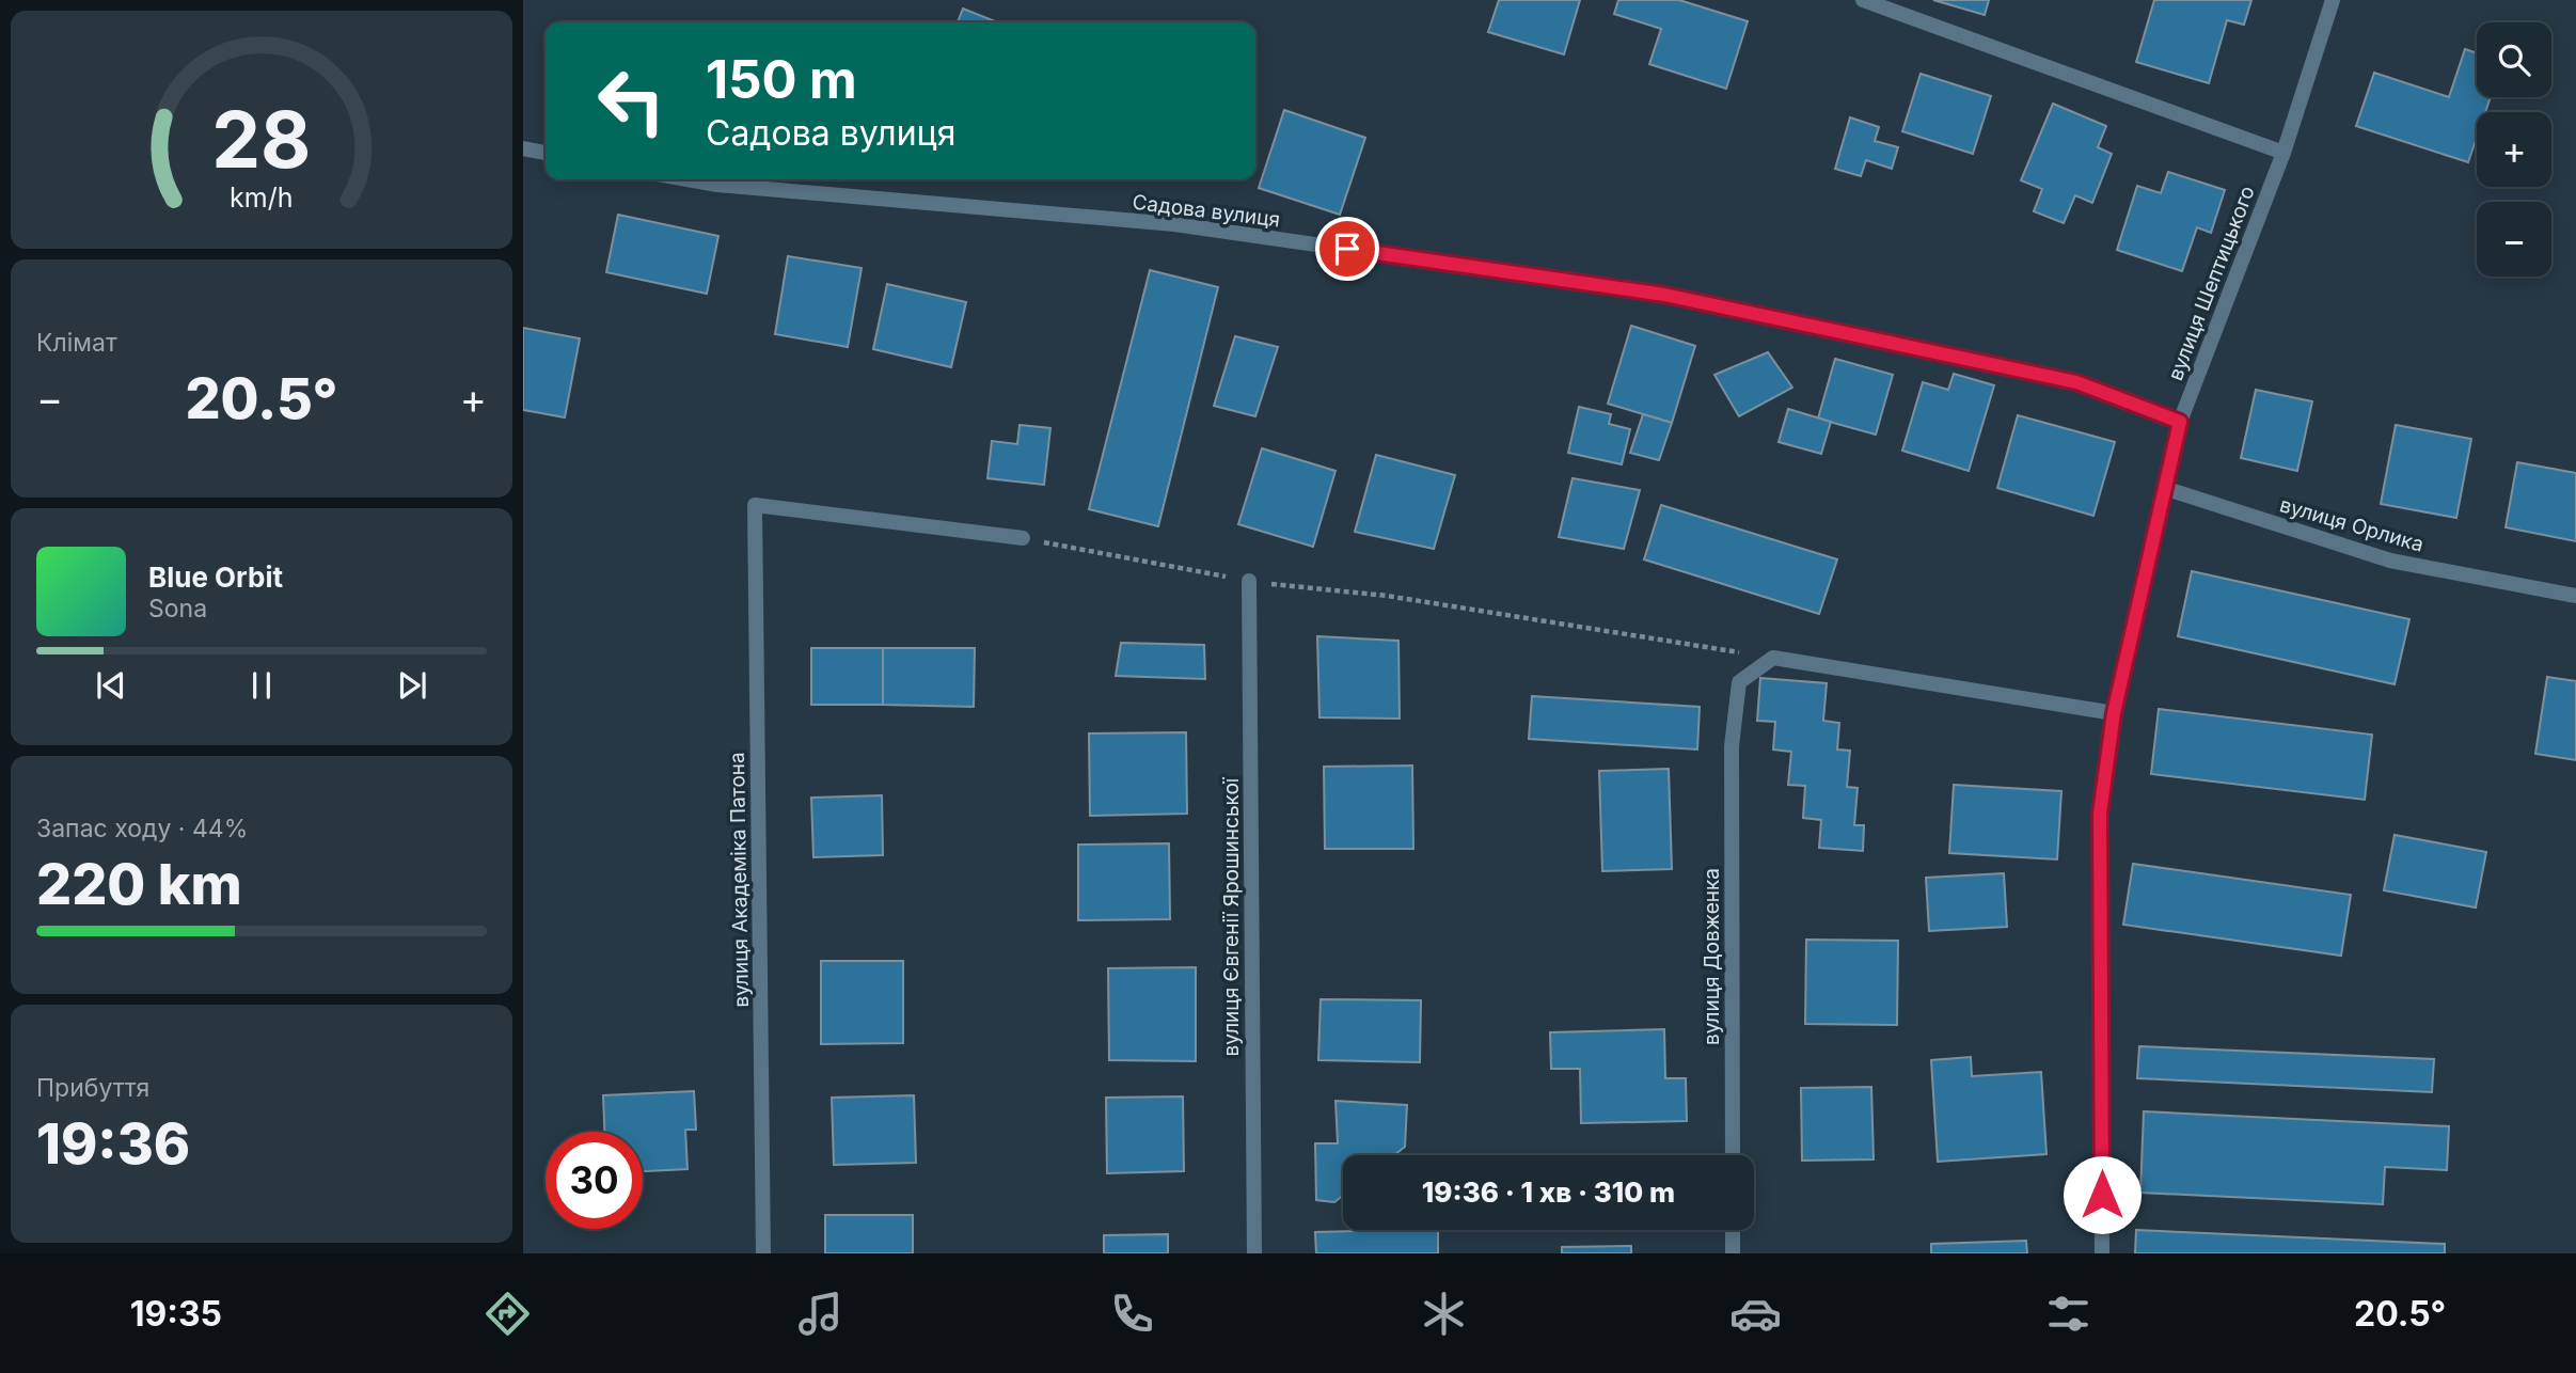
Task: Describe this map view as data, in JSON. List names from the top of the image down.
{
  "streets": {
    "street": [
      "Садова вулиця",
      "вулиця Шептицького",
      "вулиця Орлика",
      "вулиця Академіка Патона",
      "вулиця Євгенії Ярошинської",
      "вулиця Довженка"
    ]
  },
  "crossings": [
    ["Садова вулиця", "вулиця Шептицького"],
    ["вулиця Шептицького", "вулиця Орлика"]
  ],
  "page": {
    "map_buttons": ["+", "−"],
    "turn": ["150 m", "Садова вулиця"],
    "tile": [
      "Клімат",
      ["Запас ходу · 44%", "220 km"],
      ["Прибуття", "19:36"]
    ],
    "heat": ["−", "20.5°", "+"],
    "song": ["Blue Orbit", "Sona"],
    "limit": "30",
    "trip": "19:36 · 1 хв · 310 m",
    "tabs": ["19:35", "20.5°"],
    "gauge": ["28", "km/h"]
  }
}
